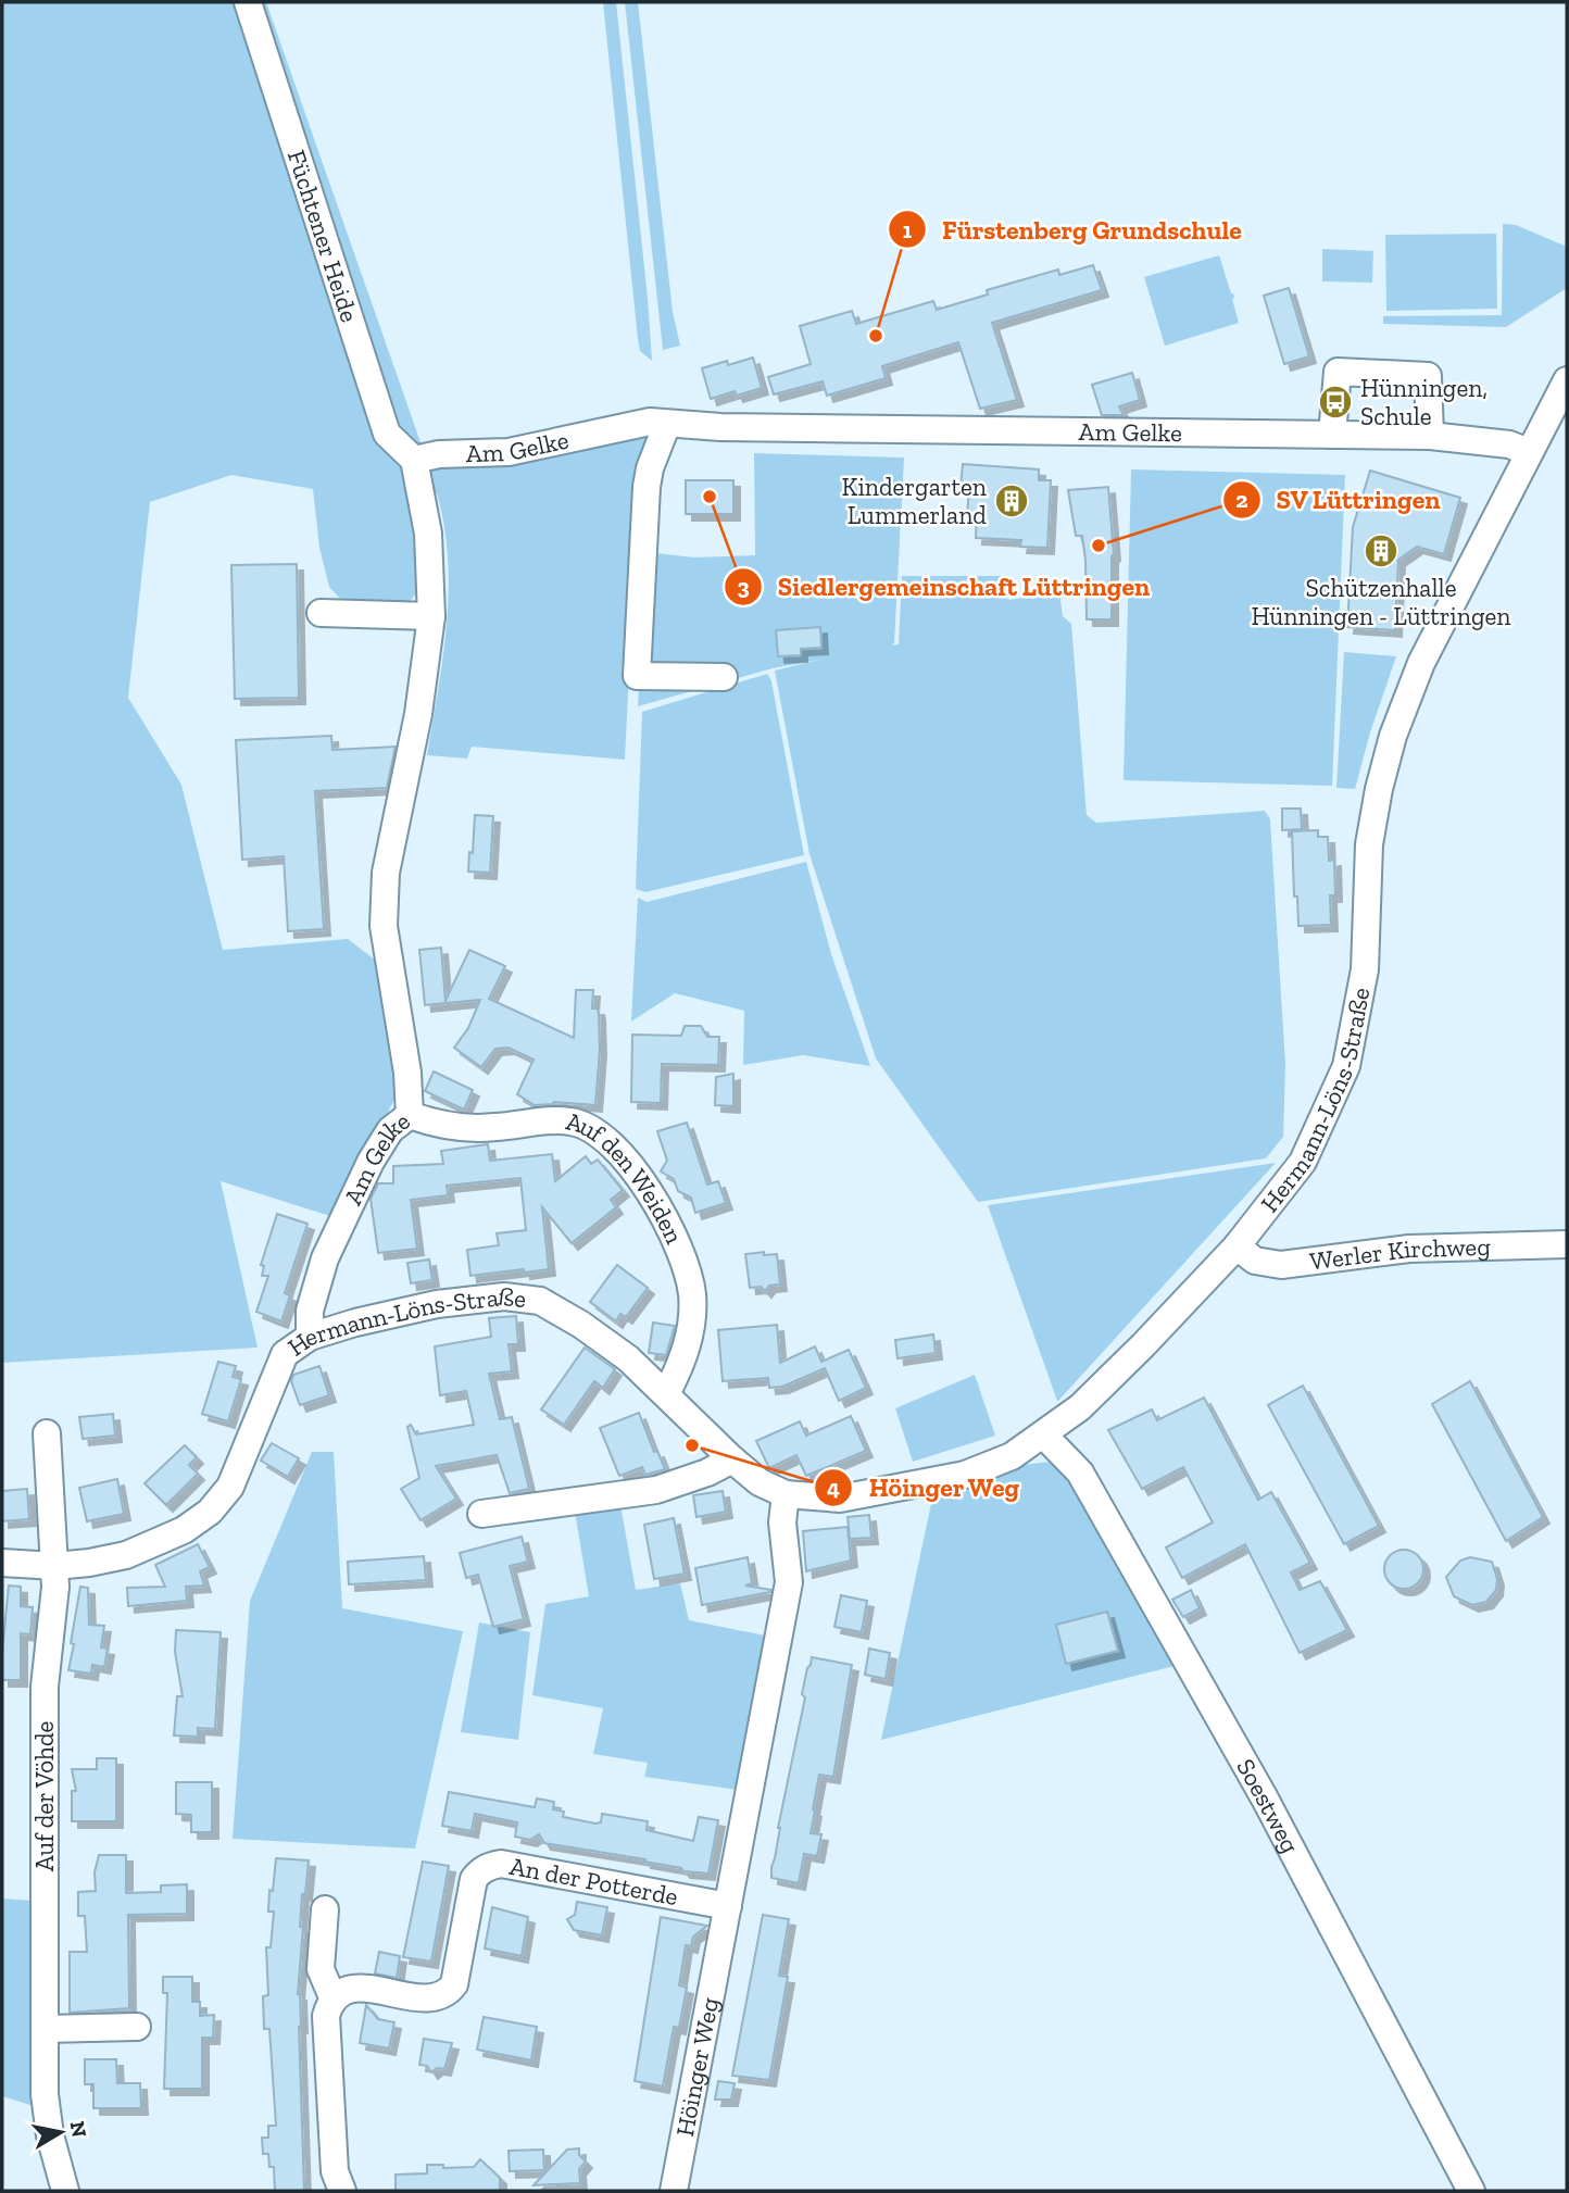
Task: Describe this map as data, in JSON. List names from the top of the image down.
{
  "streets": {
    "street": [
      "Füchtener Heide",
      "Am Gelke",
      "Hermann-Löns-Straße",
      "Auf den Weiden",
      "Werler Kirchweg",
      "Auf der Vöhde",
      "Soestweg",
      "An der Potterde",
      "Höinger Weg"
    ]
  },
  "crossings": [
    ["Füchtener Heide", "Am Gelke"],
    ["Am Gelke", "Hermann-Löns-Straße"],
    ["Am Gelke", "Auf den Weiden"],
    ["Hermann-Löns-Straße", "Auf den Weiden"],
    ["Hermann-Löns-Straße", "Werler Kirchweg"],
    ["Hermann-Löns-Straße", "Auf der Vöhde"],
    ["Hermann-Löns-Straße", "Soestweg"],
    ["Hermann-Löns-Straße", "Höinger Weg"],
    ["An der Potterde", "Höinger Weg"]
  ],
  "places": {
    "other": [
      "Fürstenberg Grundschule",
      "Siedlergemeinschaft Lüttringen",
      "SV Lüttringen",
      "Höinger Weg"
    ],
    "bus stop": ["Hünningen, Schule"],
    "building": ["Kindergarten Lummerland", "Schützenhalle Hünningen - Lüttringen"]
  },
  "north": "right"
}
